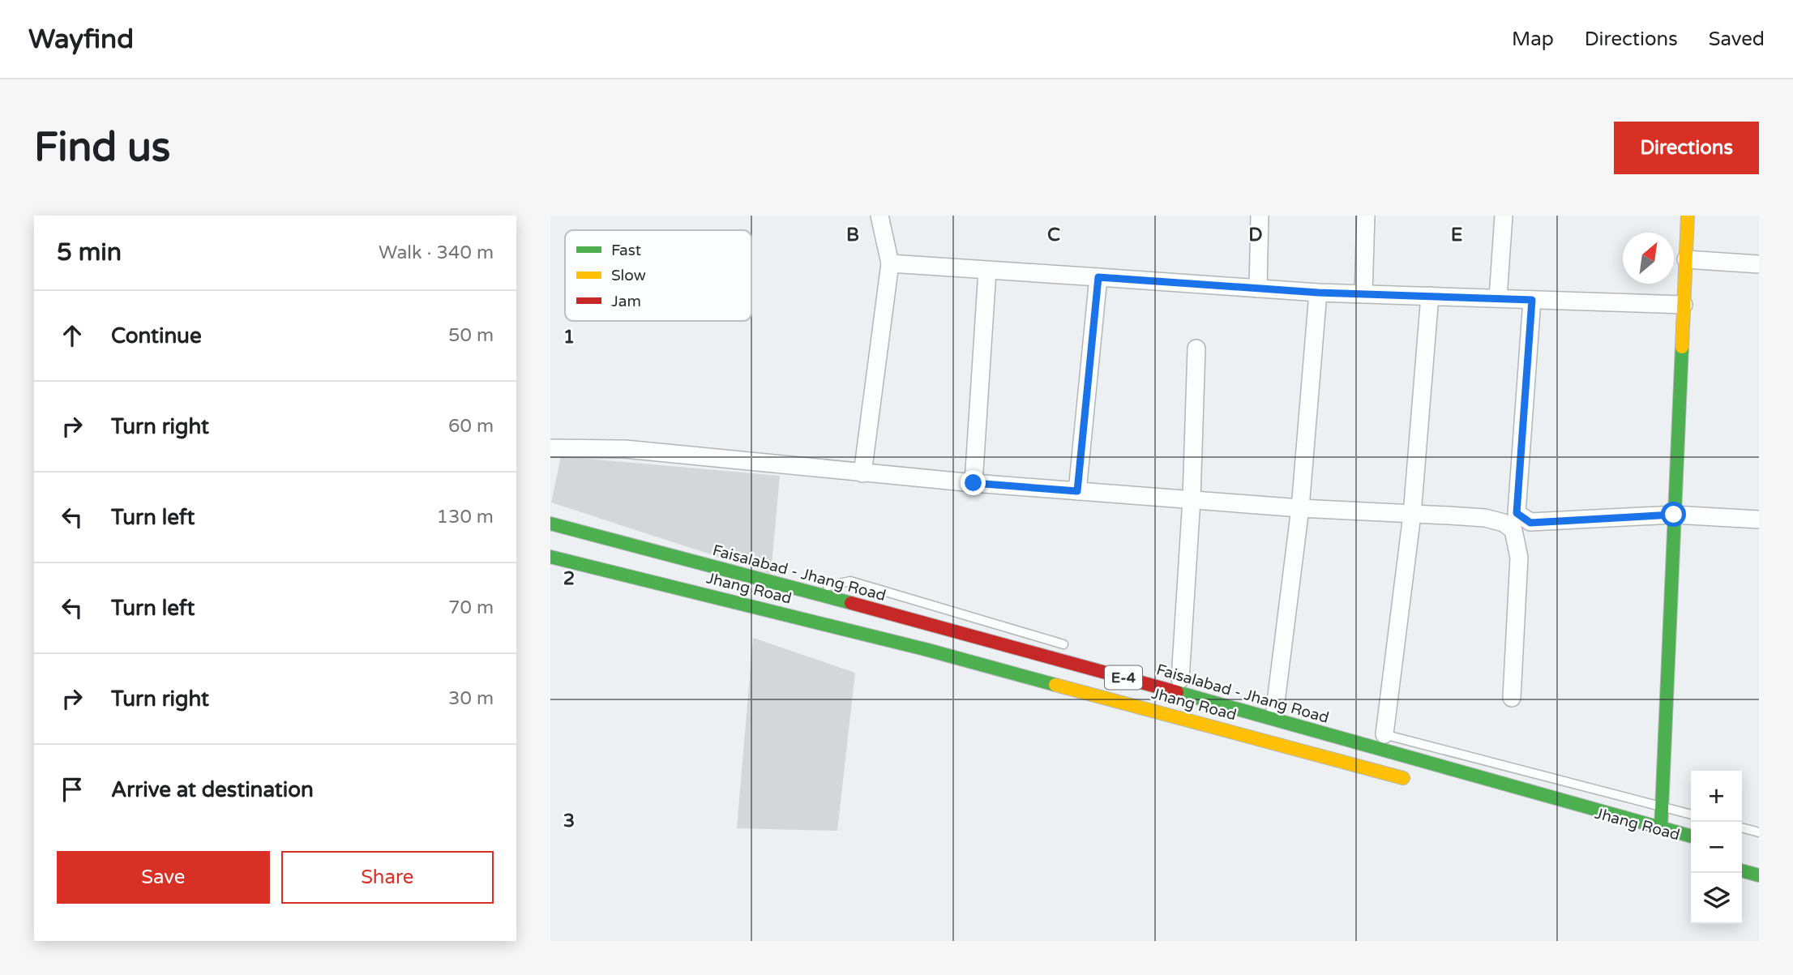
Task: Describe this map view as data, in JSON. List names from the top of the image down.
{
  "streets": {
    "main road": ["Faisalabad - Jhang Road", "Jhang Road", "E-4"]
  },
  "legend": ["Fast", "Slow", "Jam"],
  "north": "top right",
  "page": {
    "header": "Wayfind",
    "nav": ["Map", "Directions", "Saved"],
    "buttons": [
      "Directions",
      ["Save", "Share"]
    ],
    "title": "Find us",
    "heading": ["5 min", "Walk · 340 m"],
    "list": [
      ["Continue", "50 m"],
      ["Turn right", "60 m"],
      ["Turn left", "130 m"],
      ["Turn left", "70 m"],
      ["Turn right", "30 m"],
      "Arrive at destination"
    ],
    "map_buttons": ["+", "−"]
  },
  "grid": {
    "columns": [
      "B",
      "C",
      "D",
      "E"
    ],
    "rows": ["1", "2", "3"]
  }
}
